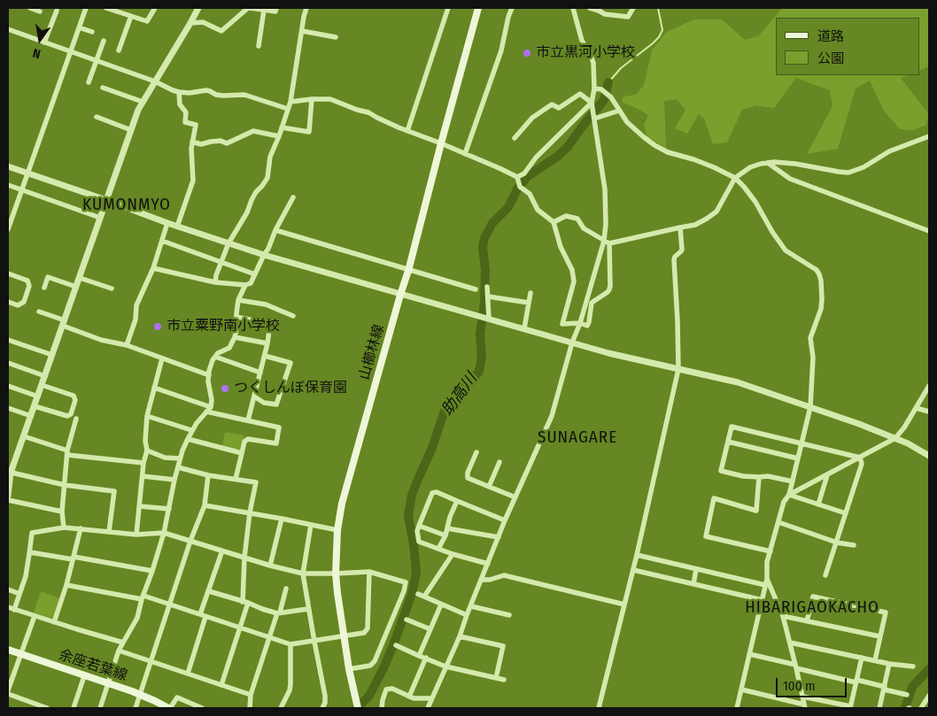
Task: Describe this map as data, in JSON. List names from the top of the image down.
{
  "streets": {
    "main road": ["山櫛林線", "余座若葉線"]
  },
  "districts": ["KUMONMYO", "SUNAGARE", "HIBARIGAOKACHO"],
  "water": ["助高川"],
  "places": ["市立黒河小学校", "市立粟野南小学校", "つくしんぼ保育園"],
  "legend": ["道路", "公園"],
  "scale_bar": "100 m",
  "north": "bottom"
}
